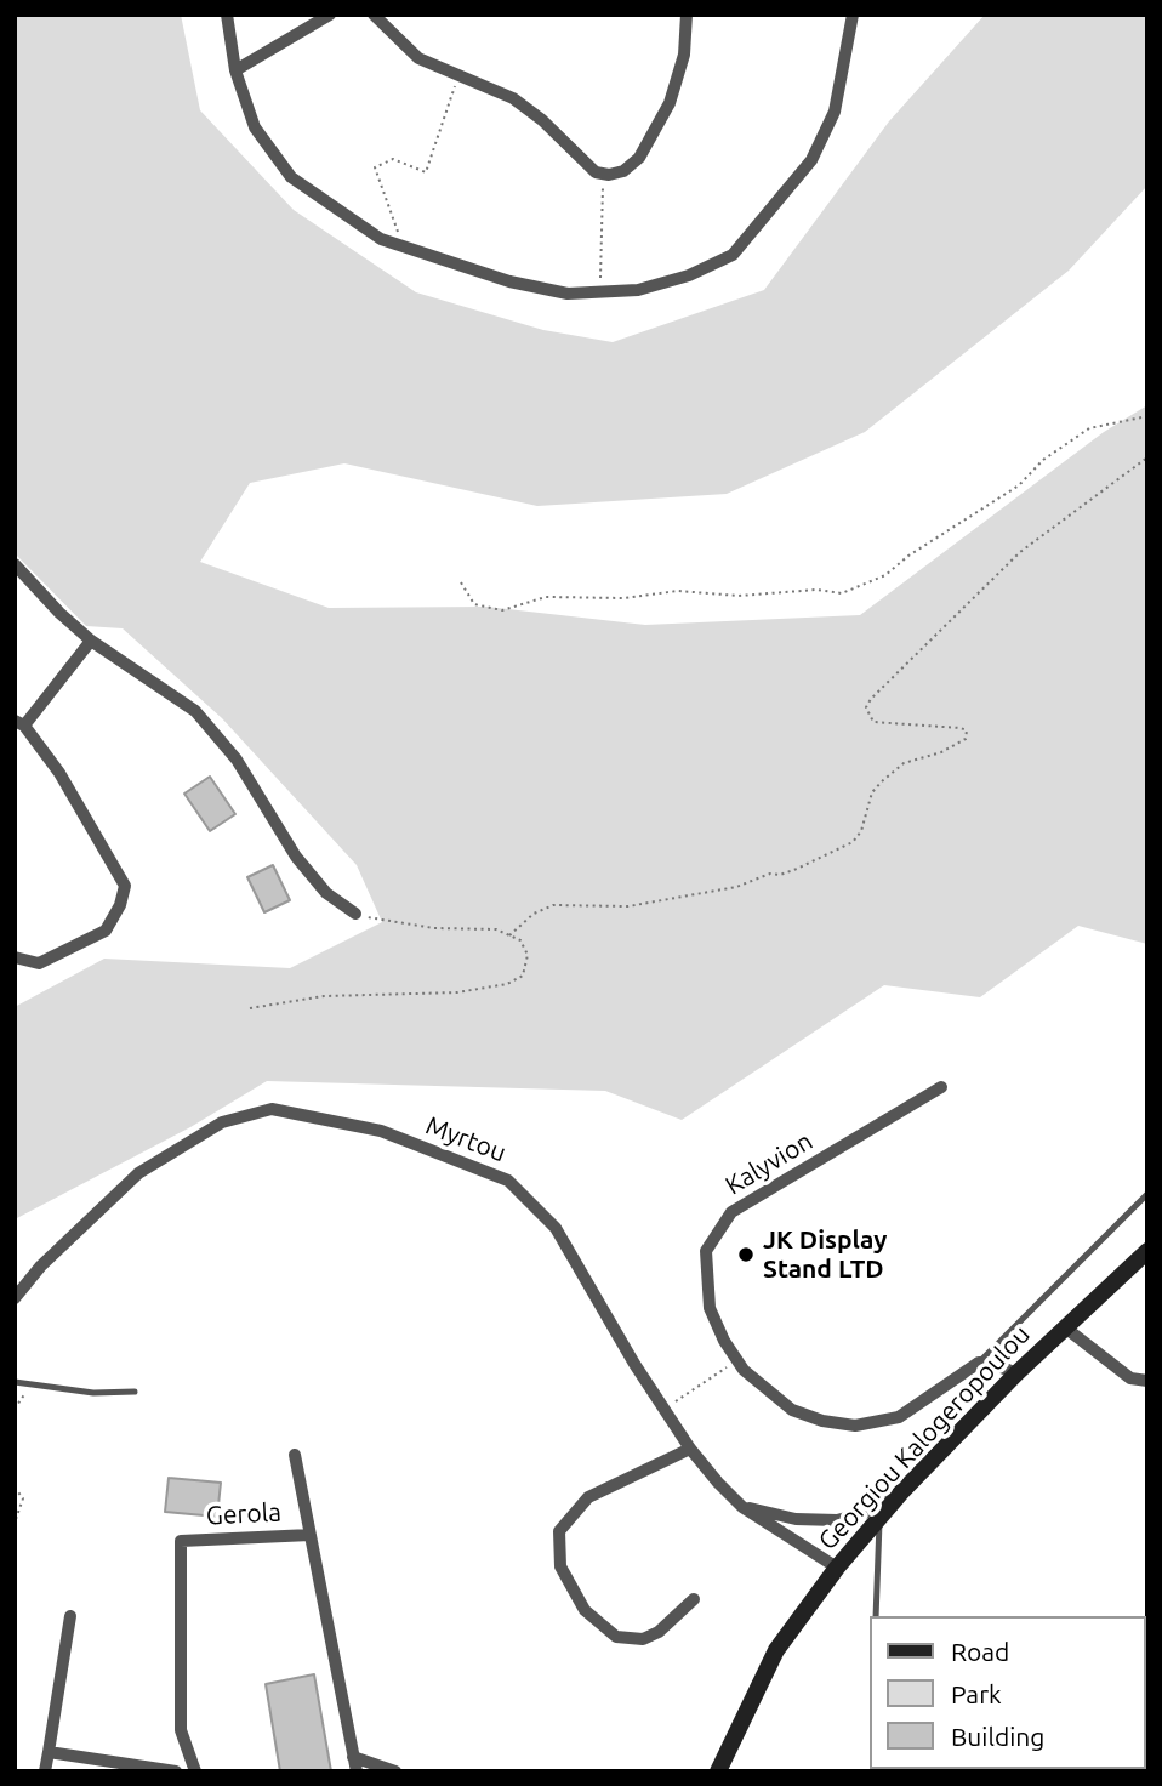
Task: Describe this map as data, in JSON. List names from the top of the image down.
{
  "streets": {
    "street": [
      "Myrtou",
      "Kalyvion",
      "Georgiou Kalogeropoulou",
      "Gerola"
    ]
  },
  "crossings": [
    ["Myrtou", "Georgiou Kalogeropoulou"]
  ],
  "places": ["JK Display Stand LTD"],
  "legend": ["Road", "Park", "Building"]
}
